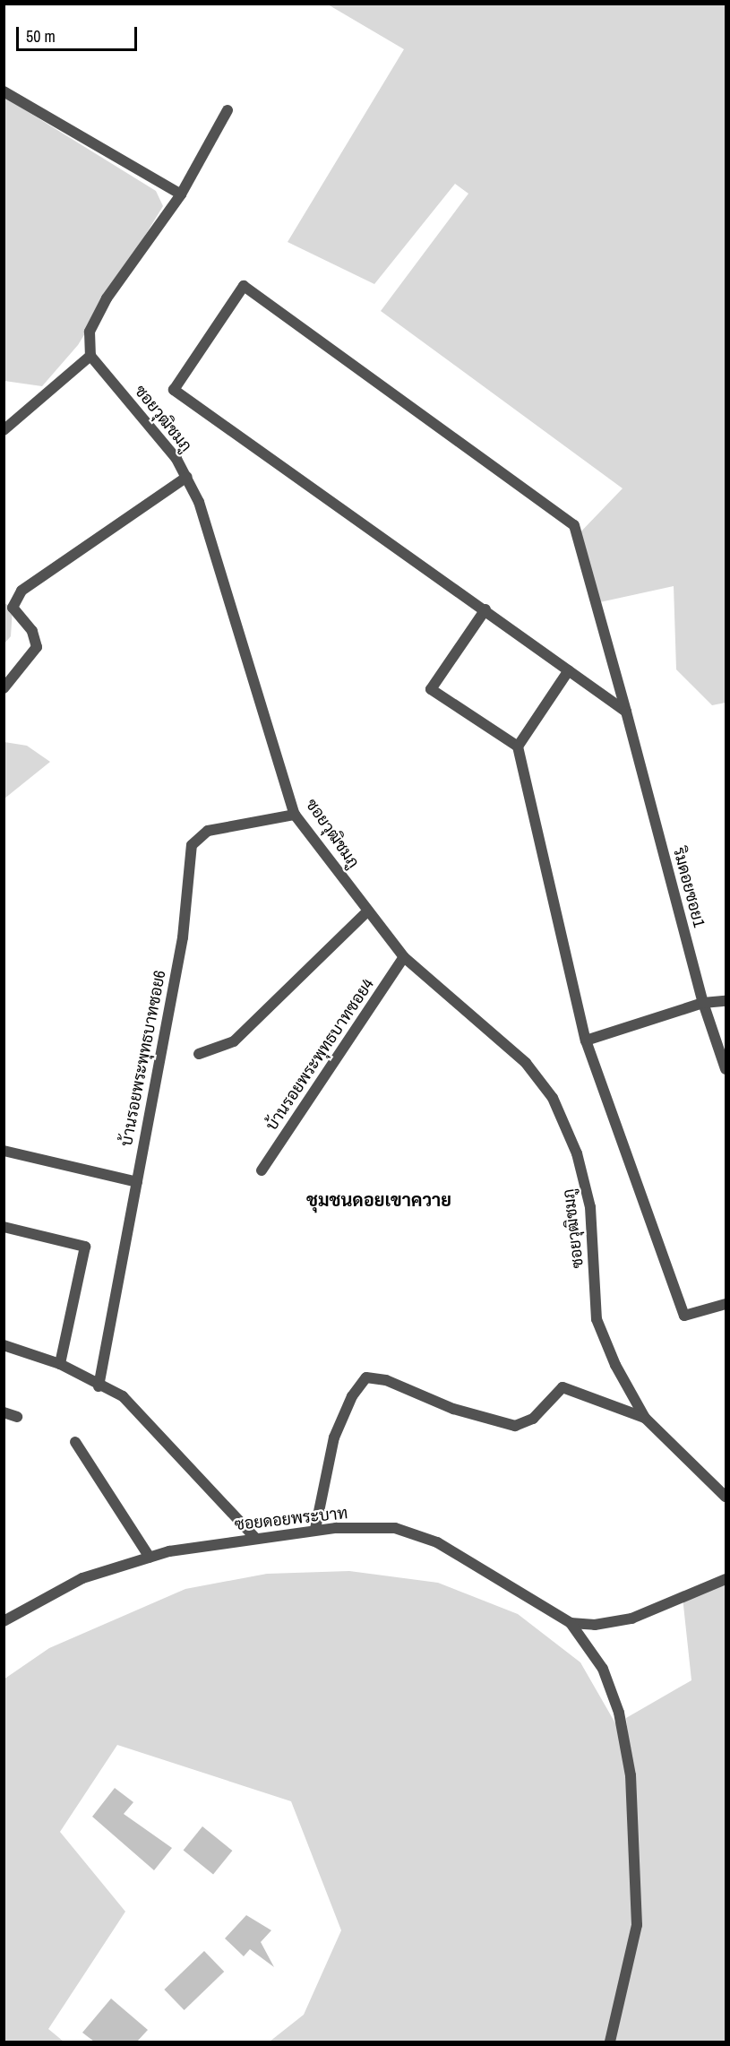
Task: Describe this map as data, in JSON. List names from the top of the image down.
{
  "streets": {
    "street": [
      "ซอยวุฒิชมภู",
      "ริมดอยซอย1",
      "บ้านรอยพระพุทธบาทซอย4",
      "บ้านรอยพระพุทธบาทซอย6",
      "ซอยดอยพระบาท"
    ]
  },
  "crossings": [
    ["ซอยวุฒิชมภู", "บ้านรอยพระพุทธบาทซอย4"],
    ["ซอยวุฒิชมภู", "บ้านรอยพระพุทธบาทซอย6"]
  ],
  "districts": ["ชุมชนดอยเขาควาย"],
  "scale_bar": "50 m"
}
